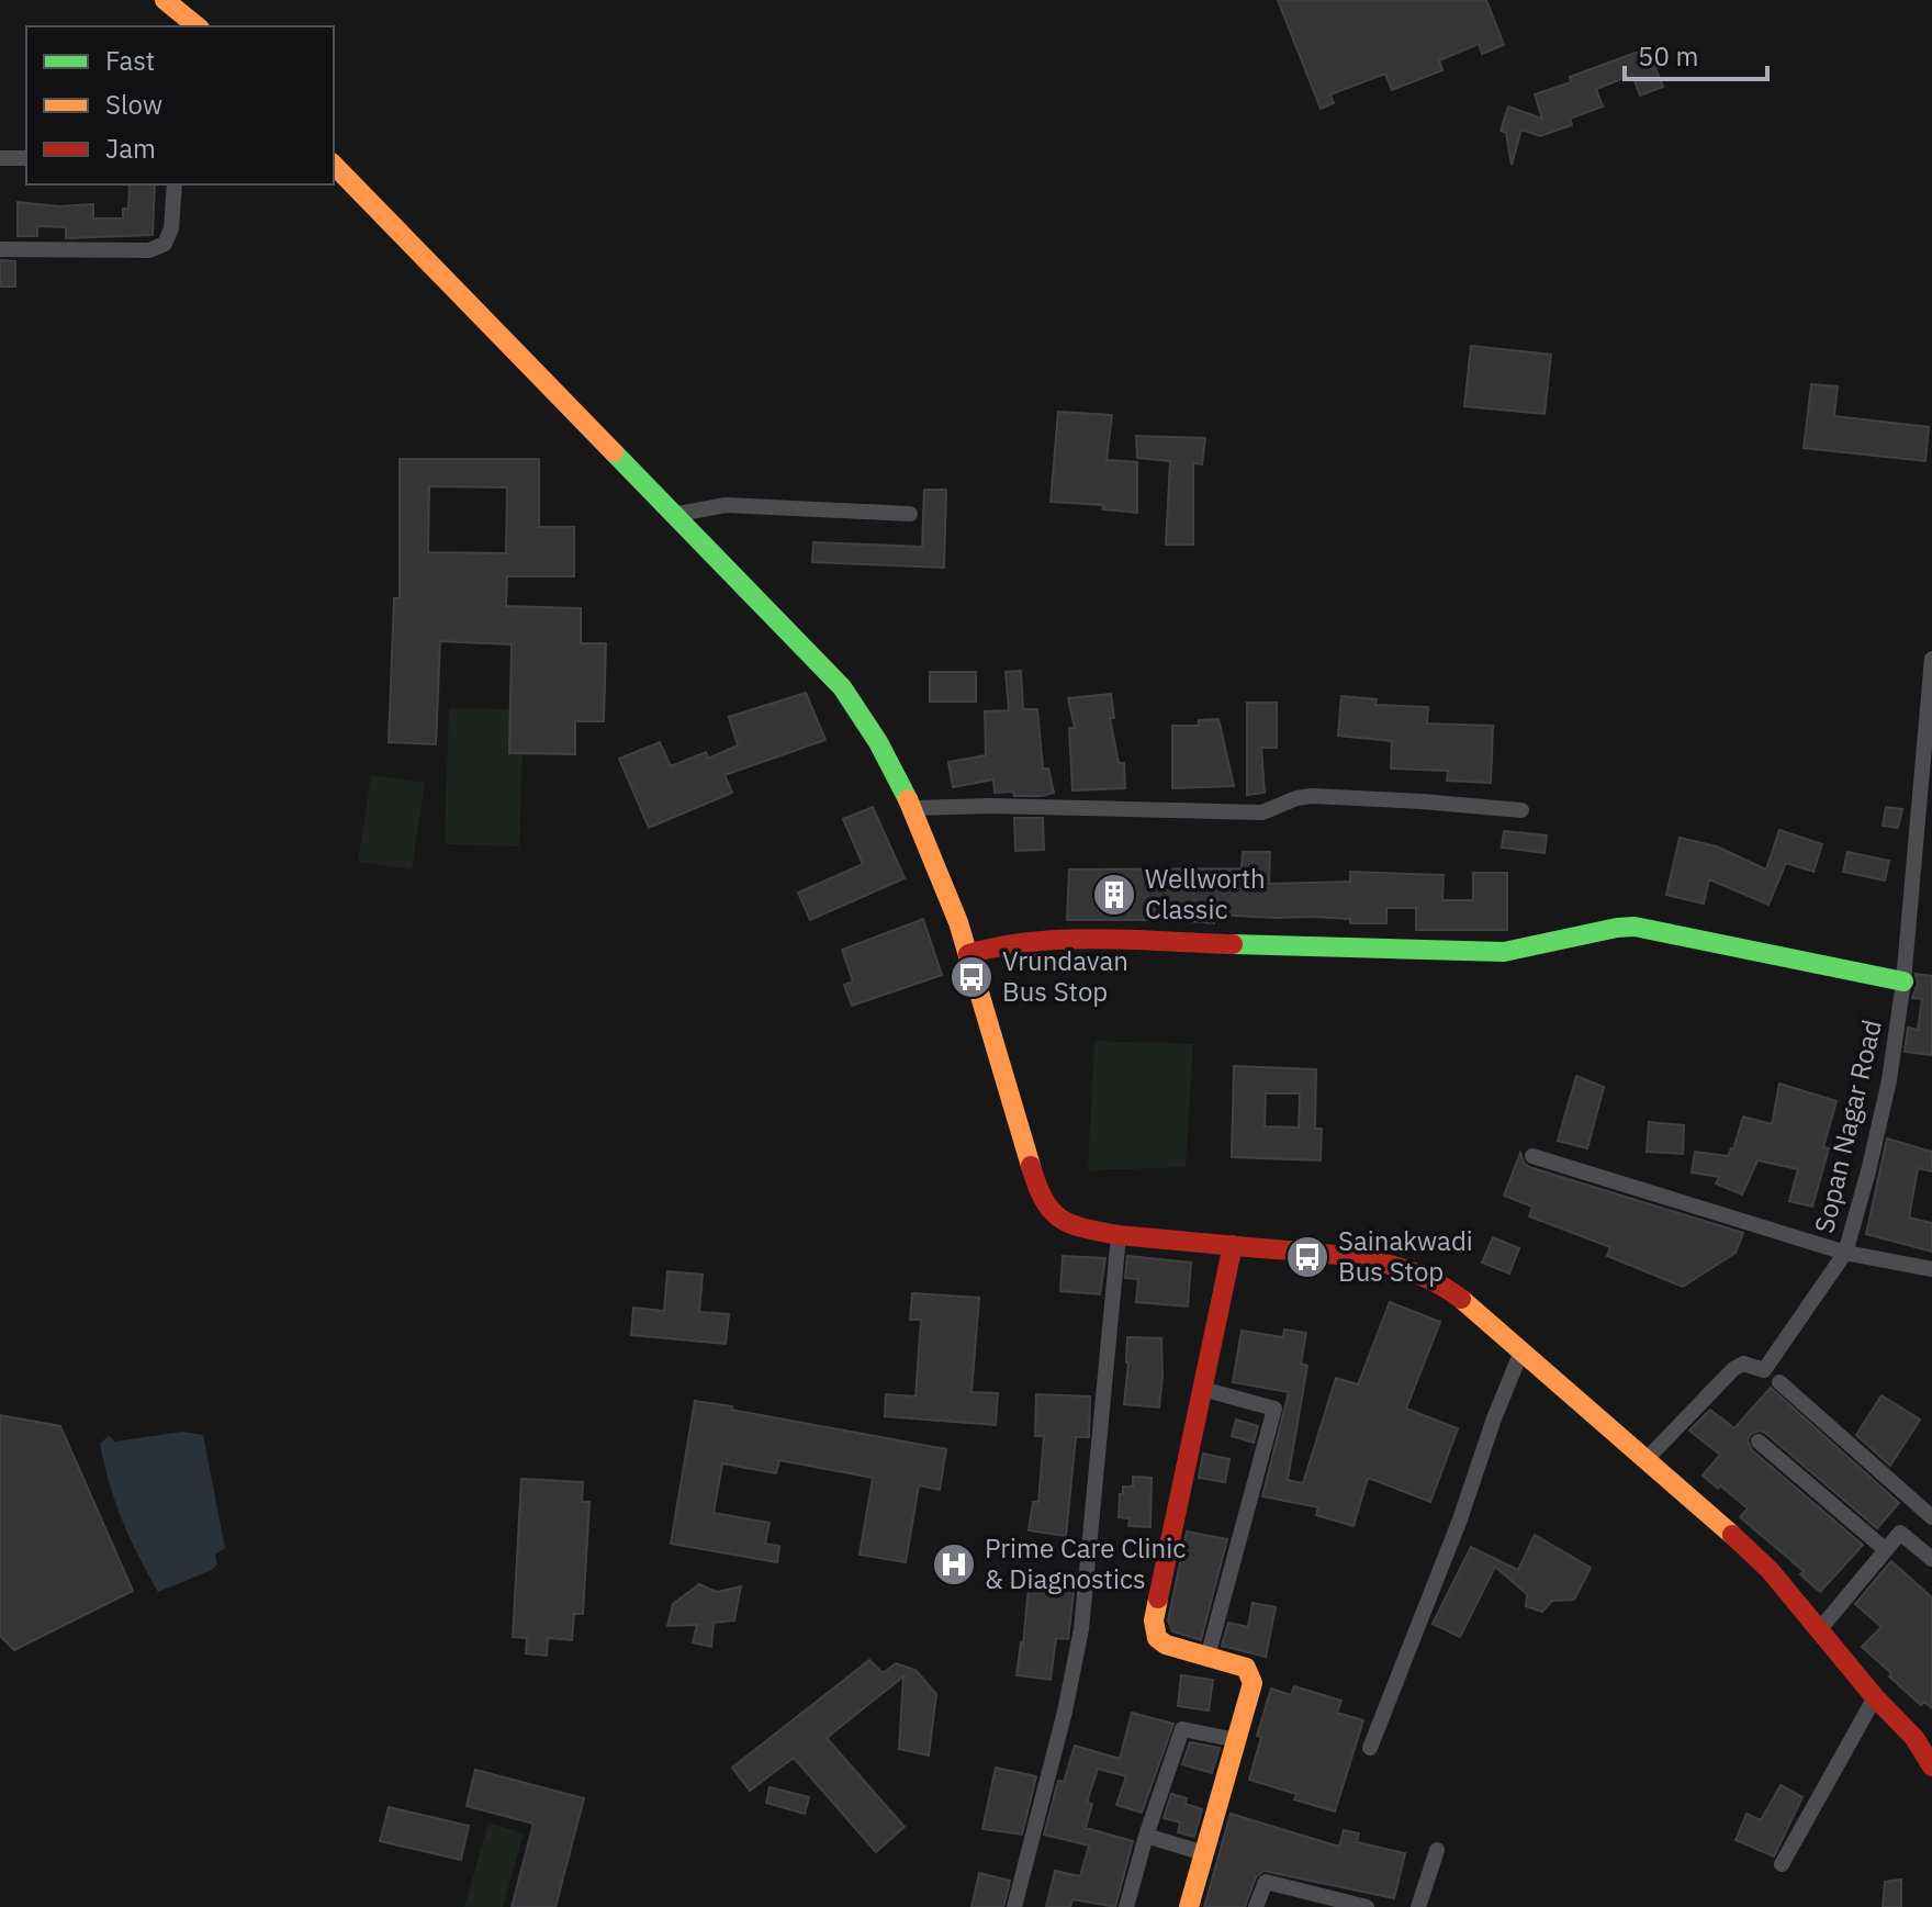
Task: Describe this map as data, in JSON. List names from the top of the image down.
{
  "streets": {
    "street": ["Sopan Nagar Road"]
  },
  "places": {
    "building": ["Wellworth Classic"],
    "bus stop": ["Vrundavan Bus Stop", "Sainakwadi Bus Stop"],
    "hospital": ["Prime Care Clinic & Diagnostics"]
  },
  "legend": ["Fast", "Slow", "Jam"],
  "scale_bar": "50 m"
}
